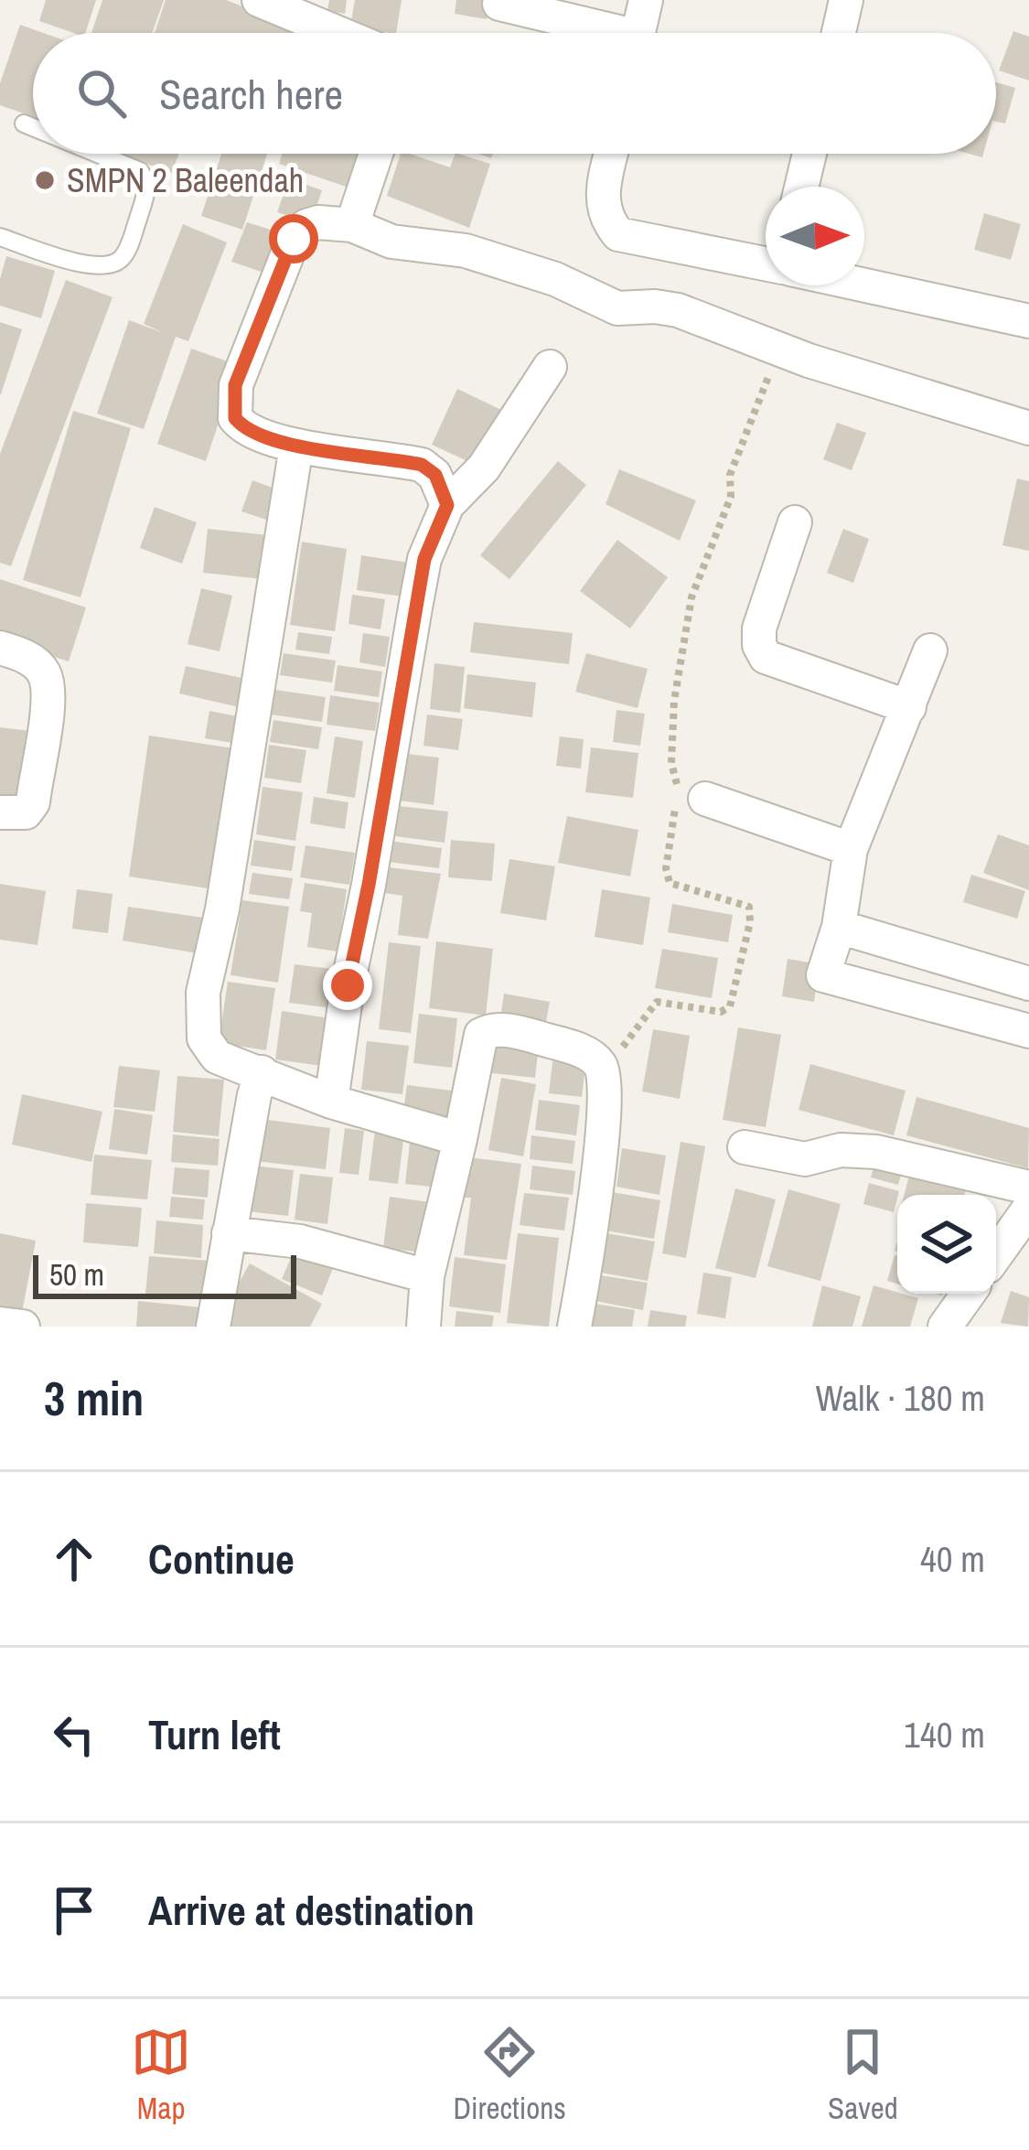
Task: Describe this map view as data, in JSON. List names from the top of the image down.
{
  "places": ["SMPN 2 Baleendah"],
  "scale_bar": "50 m",
  "north": "right",
  "page": {
    "search": "Search here",
    "scale": "50 m",
    "heading": ["3 min", "Walk · 180 m"],
    "list": [
      ["Continue", "40 m"],
      ["Turn left", "140 m"],
      "Arrive at destination"
    ],
    "nav": ["Map", "Directions", "Saved"]
  }
}
